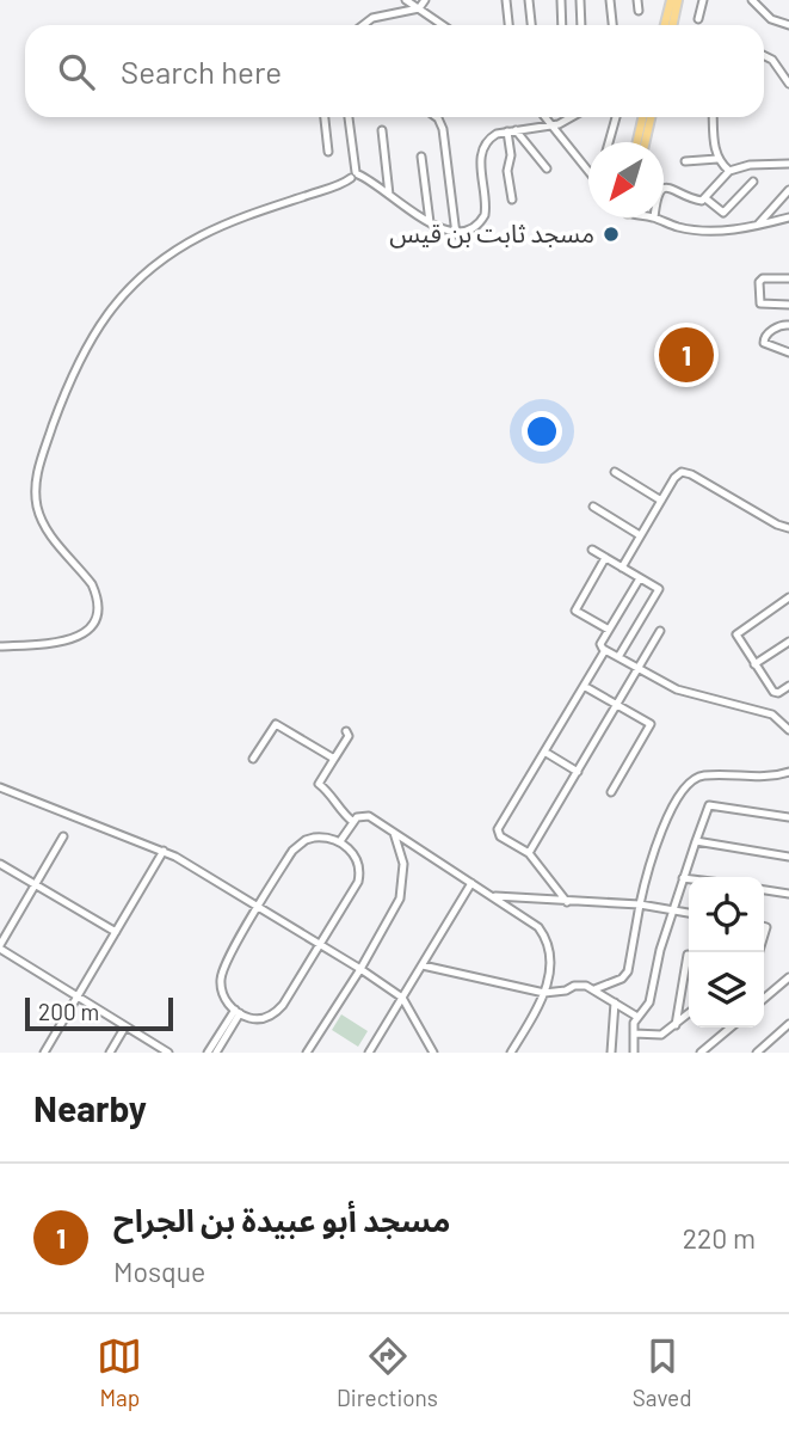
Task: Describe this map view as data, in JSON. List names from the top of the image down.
{
  "places": ["مسجد ثابت بن قيس"],
  "scale_bar": "200 m",
  "north": "bottom left",
  "page": {
    "search": "Search here",
    "pins": "1",
    "scale": "200 m",
    "heading": "Nearby",
    "list": [
      {
        "mark": "1",
        "name": "مسجد أبو عبيدة بن الجراح",
        "note": "Mosque",
        "value": "220 m"
      }
    ],
    "nav": ["Map", "Directions", "Saved"]
  }
}
